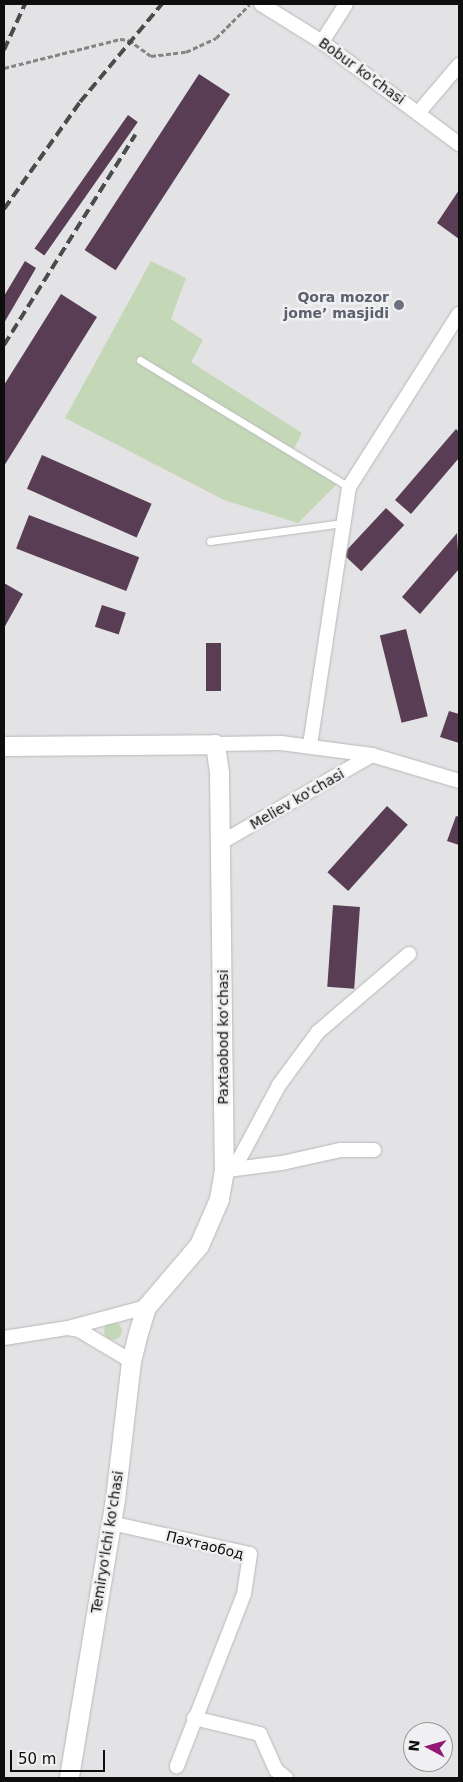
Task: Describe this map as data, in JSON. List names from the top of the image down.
{
  "streets": {
    "street": [
      "Bobur ko'chasi",
      "Meliev ko'chasi",
      "Paxtaobod ko‘chasi",
      "Temiryo'lchi ko'chasi",
      "Пахтаобод"
    ]
  },
  "crossings": [
    ["Meliev ko'chasi", "Paxtaobod ko‘chasi"],
    ["Paxtaobod ko‘chasi", "Temiryo'lchi ko'chasi"],
    ["Temiryo'lchi ko'chasi", "Пахтаобод"]
  ],
  "places": ["Qora mozor jome’ masjidi"],
  "scale_bar": "50 m",
  "north": "left"
}
